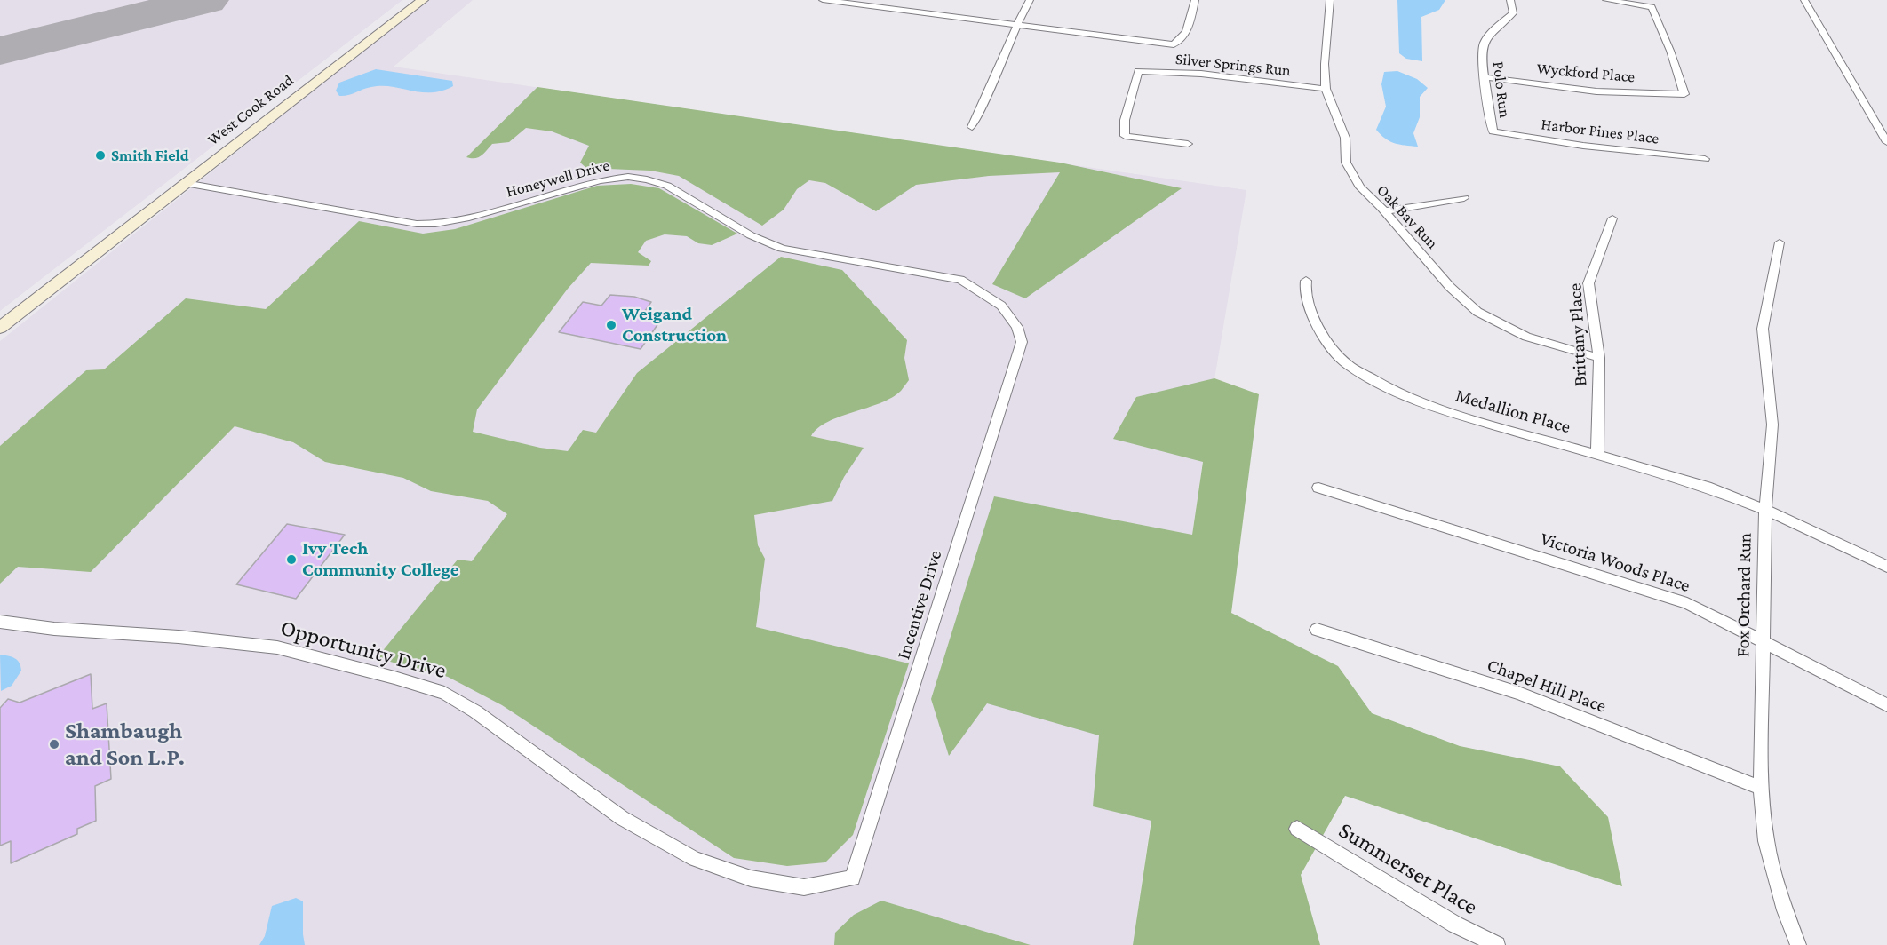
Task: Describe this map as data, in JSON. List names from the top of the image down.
{
  "streets": {
    "main road": ["West Cook Road"],
    "street": [
      "Silver Springs Run",
      "Wyckford Place",
      "Polo Run",
      "Harbor Pines Place",
      "Honeywell Drive",
      "Oak Bay Run",
      "Brittany Place",
      "Medallion Place",
      "Victoria Woods Place",
      "Fox Orchard Run",
      "Incentive Drive",
      "Opportunity Drive",
      "Chapel Hill Place",
      "Summerset Place"
    ]
  },
  "crossings": [
    ["Silver Springs Run", "Oak Bay Run"],
    ["Wyckford Place", "Polo Run"],
    ["Polo Run", "Harbor Pines Place"],
    ["West Cook Road", "Honeywell Drive"],
    ["Honeywell Drive", "Incentive Drive"],
    ["Oak Bay Run", "Brittany Place"],
    ["Brittany Place", "Medallion Place"],
    ["Medallion Place", "Fox Orchard Run"],
    ["Victoria Woods Place", "Fox Orchard Run"],
    ["Fox Orchard Run", "Chapel Hill Place"],
    ["Incentive Drive", "Opportunity Drive"]
  ],
  "places": [
    "Smith Field",
    "Weigand Construction",
    "Ivy Tech Community College",
    "Shambaugh and Son L.P."
  ]
}
